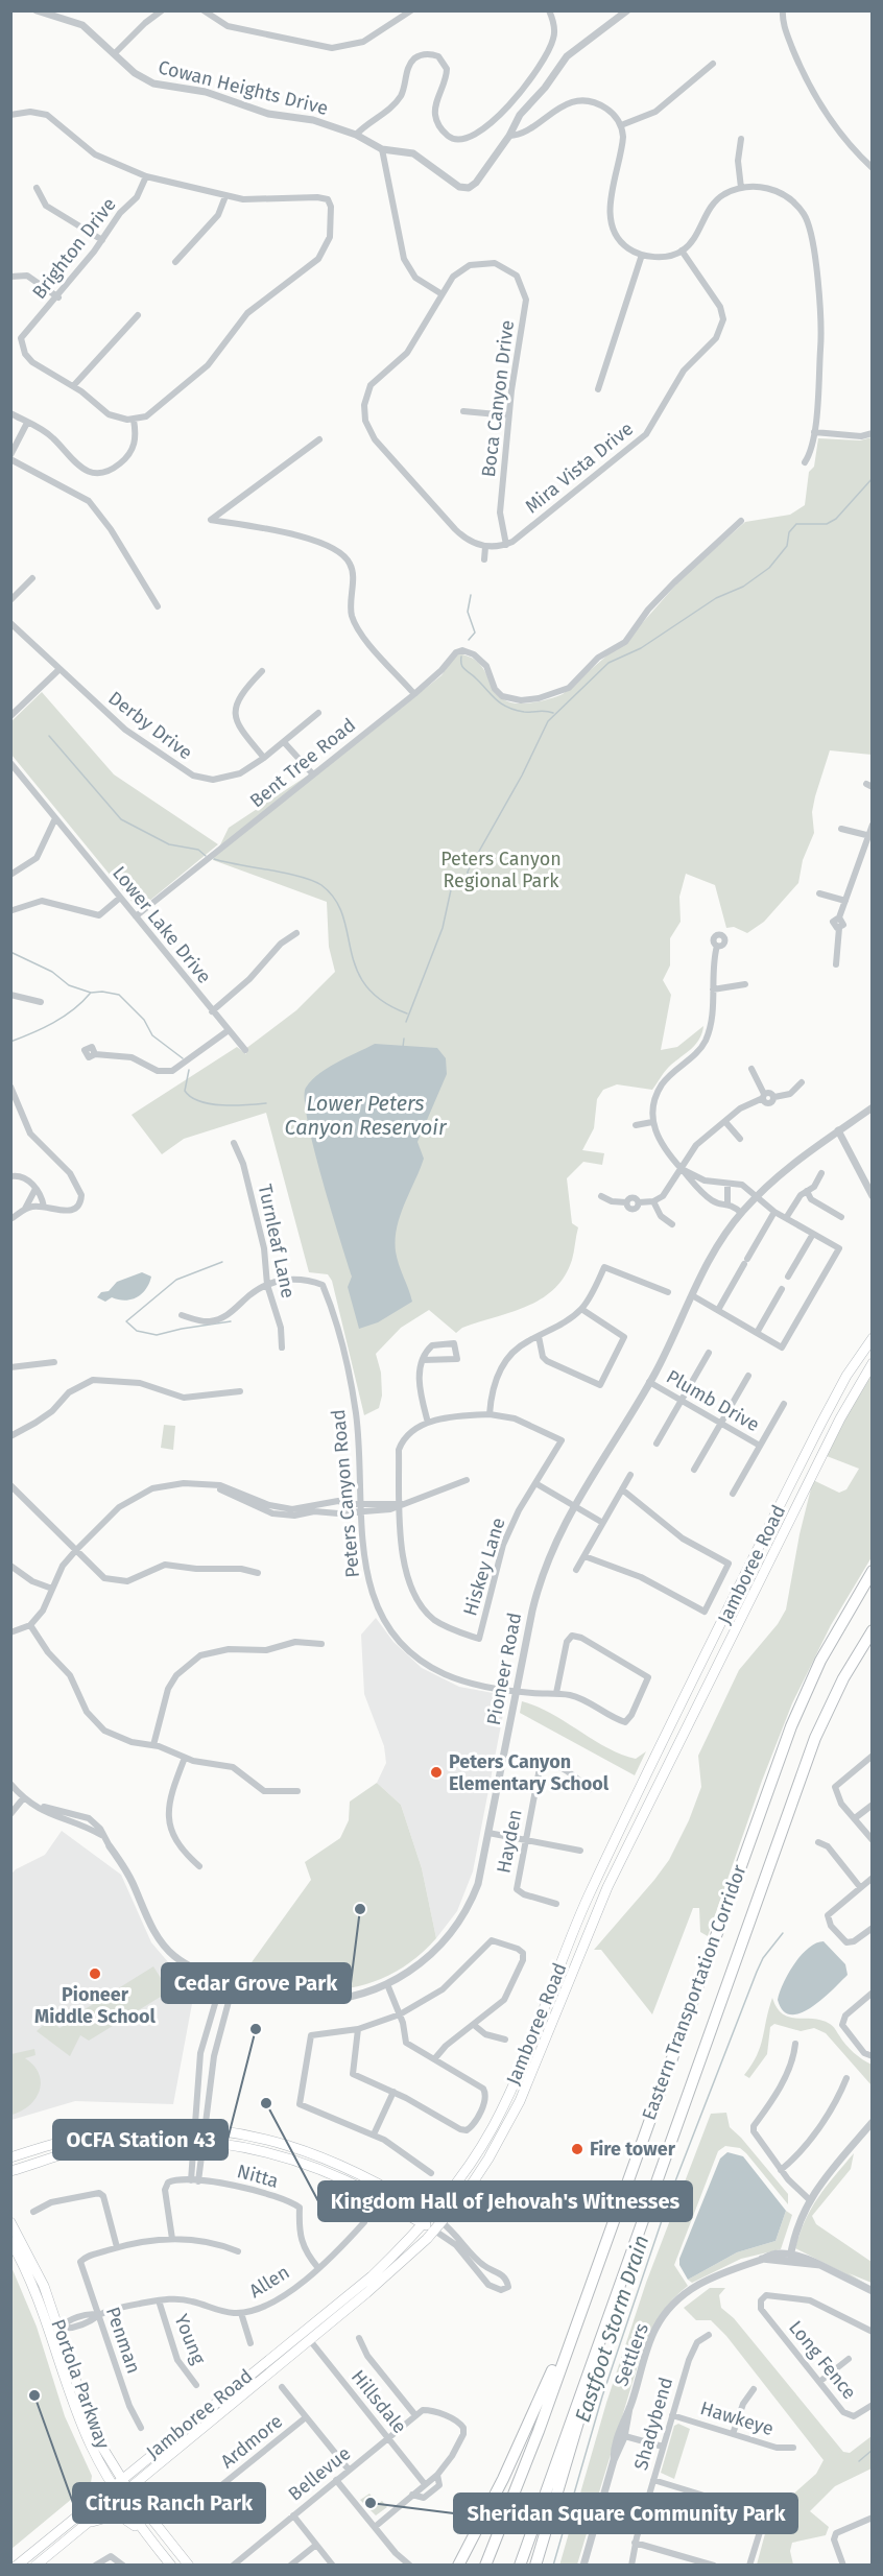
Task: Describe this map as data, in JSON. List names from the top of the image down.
{
  "streets": {
    "highway": ["Eastern Transportation Corridor"],
    "main road": ["Jamboree Road", "Portola Parkway"],
    "street": [
      "Cowan Heights Drive",
      "Brighton Drive",
      "Boca Canyon Drive",
      "Mira Vista Drive",
      "Derby Drive",
      "Bent Tree Road",
      "Lower Lake Drive",
      "Turnleaf Lane",
      "Plumb Drive",
      "Peters Canyon Road",
      "Hiskey Lane",
      "Pioneer Road",
      "Hayden",
      "Nitta",
      "Allen",
      "Young",
      "Penman",
      "Settlers",
      "Long Fence",
      "Hillsdale",
      "Hawkeye",
      "Shadybend",
      "Ardmore",
      "Bellevue"
    ]
  },
  "crossings": [
    ["Boca Canyon Drive", "Mira Vista Drive"],
    ["Bent Tree Road", "Lower Lake Drive"],
    ["Turnleaf Lane", "Peters Canyon Road"],
    ["Plumb Drive", "Pioneer Road"],
    ["Peters Canyon Road", "Pioneer Road"],
    ["Jamboree Road", "Portola Parkway"],
    ["Jamboree Road", "Hillsdale"],
    ["Nitta", "Allen"],
    ["Allen", "Young"],
    ["Allen", "Penman"],
    ["Allen", "Portola Parkway"],
    ["Hillsdale", "Bellevue"],
    ["Hawkeye", "Shadybend"]
  ],
  "water": ["Lower Peters Canyon Reservoir", "Eastfoot Storm Drain"],
  "parks": ["Peters Canyon Regional Park"],
  "places": [
    "Peters Canyon Elementary School",
    "Cedar Grove Park",
    "Pioneer Middle School",
    "OCFA Station 43",
    "Kingdom Hall of Jehovah's Witnesses",
    "Fire tower",
    "Citrus Ranch Park",
    "Sheridan Square Community Park"
  ]
}
